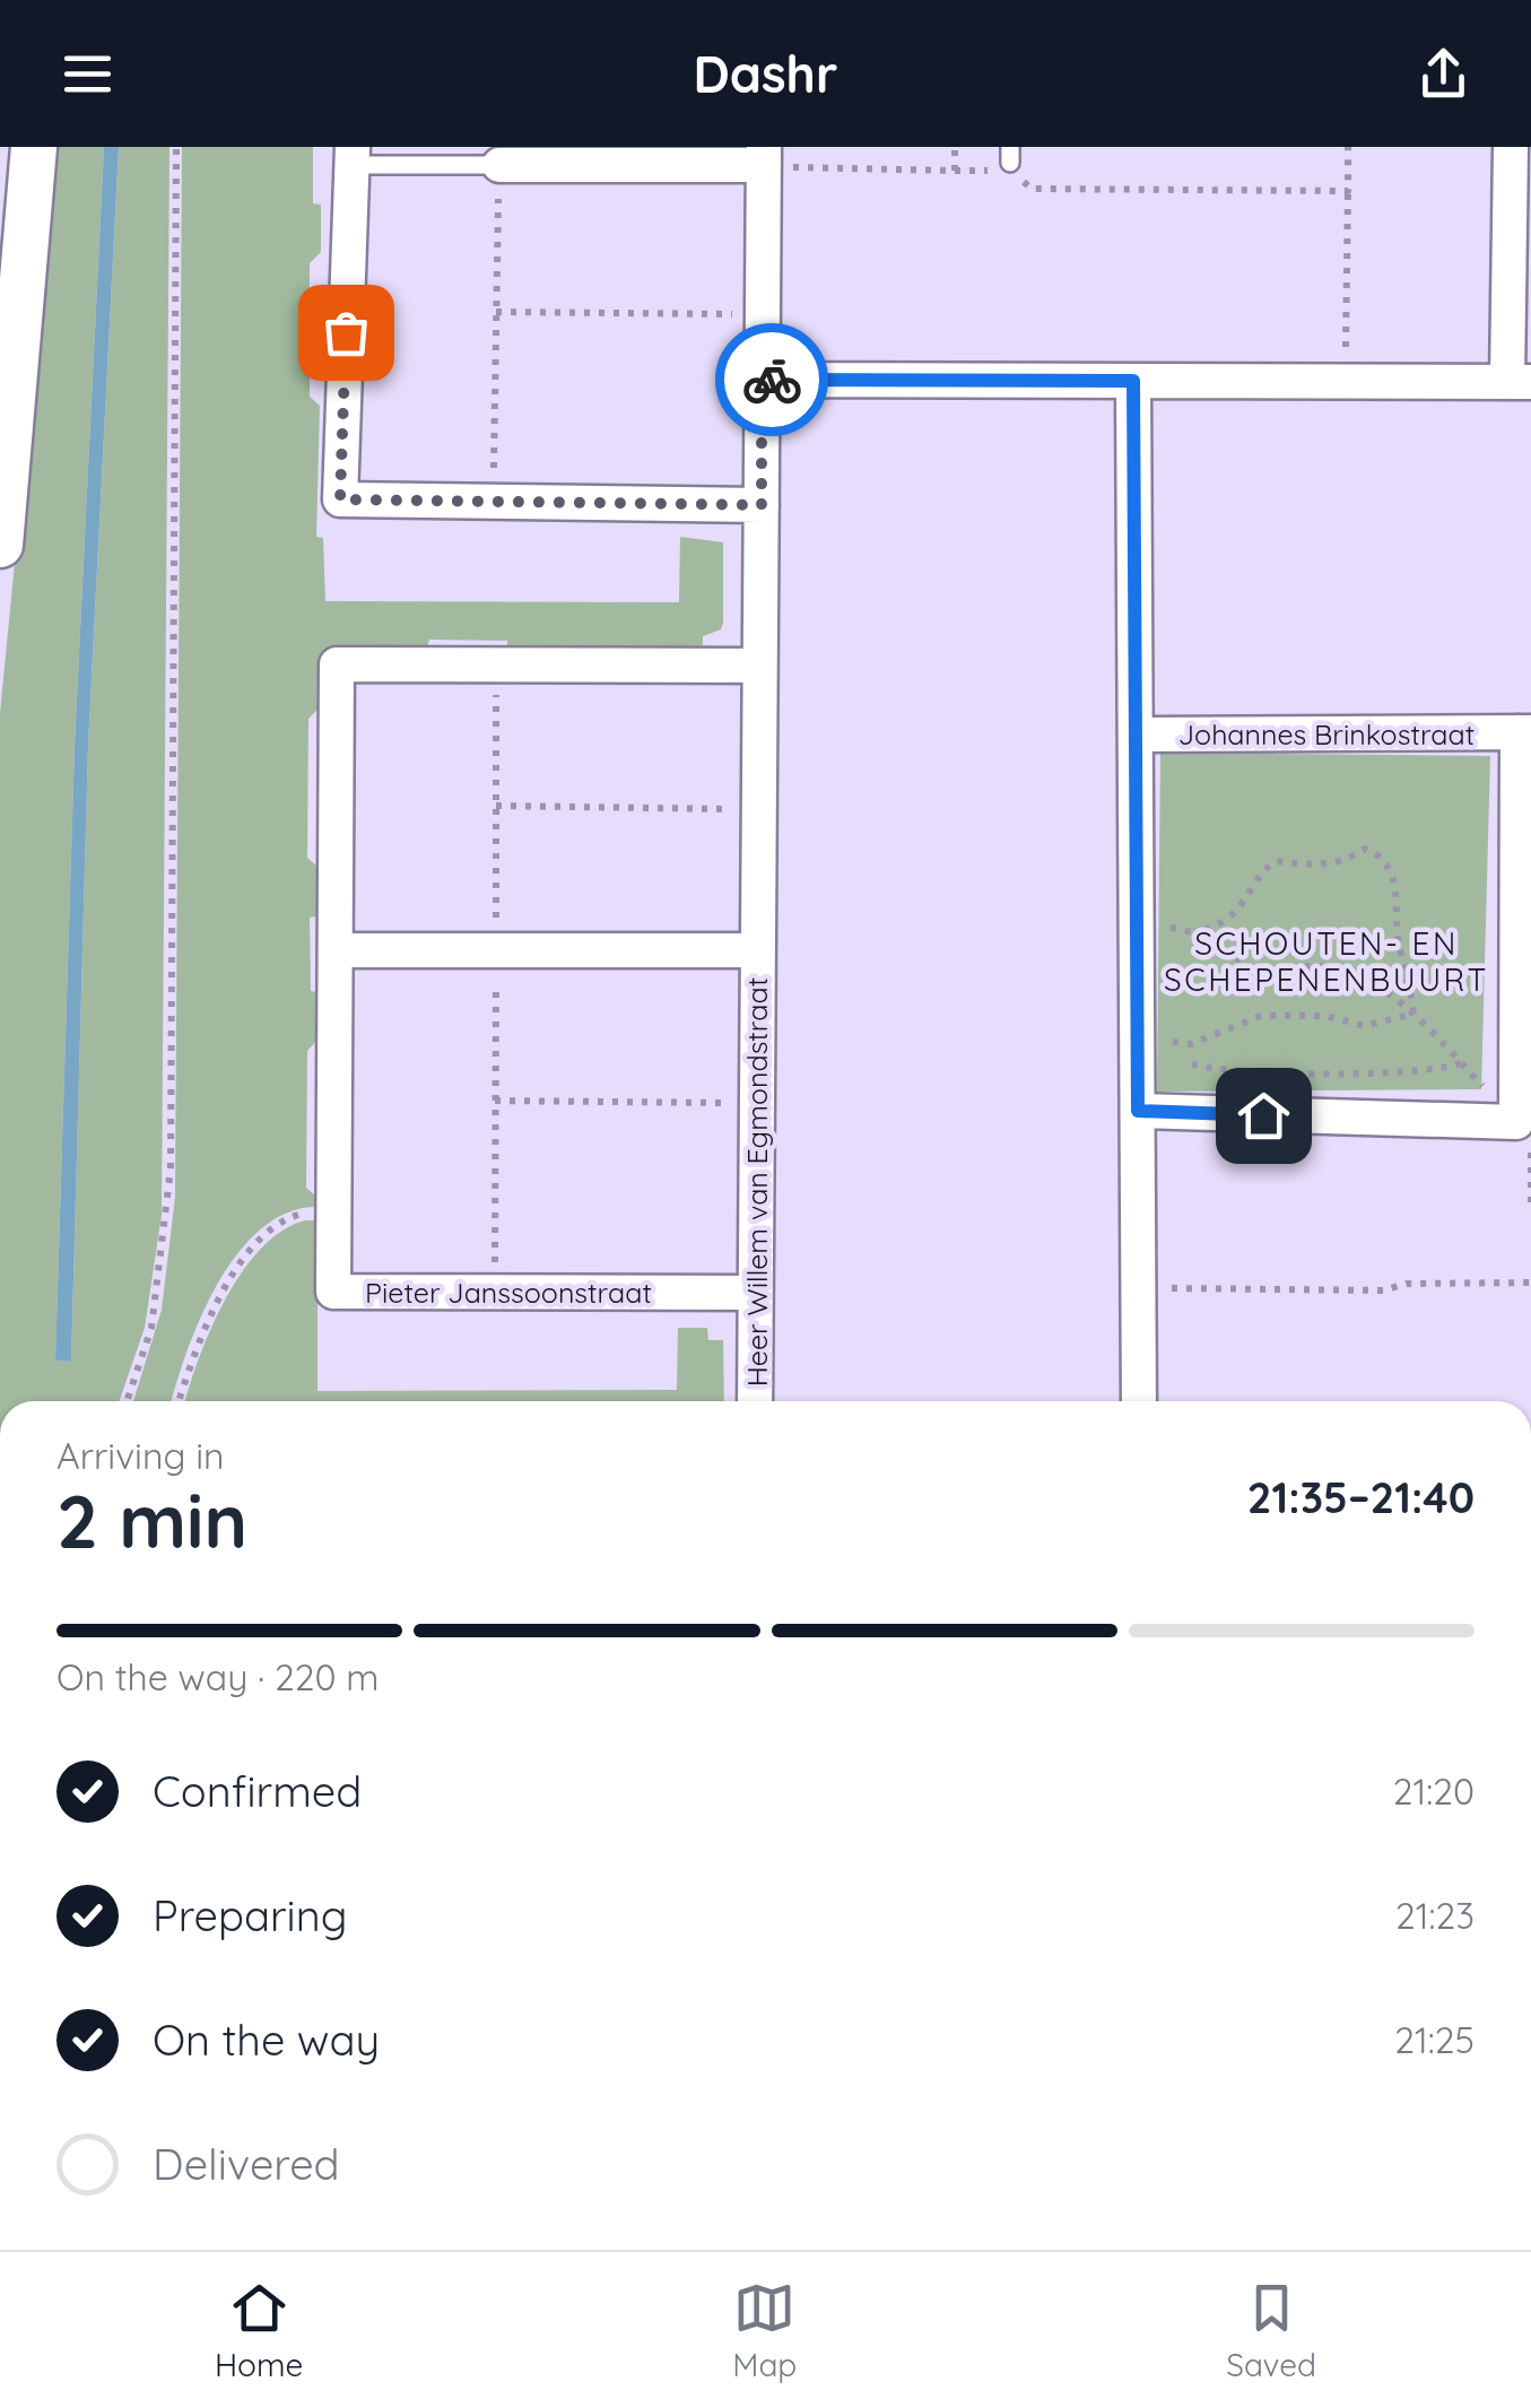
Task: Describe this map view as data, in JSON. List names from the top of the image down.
{
  "streets": {
    "street": ["Johannes Brinkostraat", "Heer Willem van Egmondstraat", "Pieter Janssoonstraat"]
  },
  "crossings": [
    ["Heer Willem van Egmondstraat", "Pieter Janssoonstraat"]
  ],
  "districts": ["SCHOUTEN- EN SCHEPENENBUURT"],
  "page": {
    "header": "Dashr",
    "heading": ["2 min", "Arriving in", "21:35–21:40"],
    "bar": "On the way · 220 m",
    "list": [
      ["Confirmed", "21:20"],
      ["Preparing", "21:23"],
      ["On the way", "21:25"],
      "Delivered"
    ],
    "tabs": ["Home", "Map", "Saved"]
  }
}
